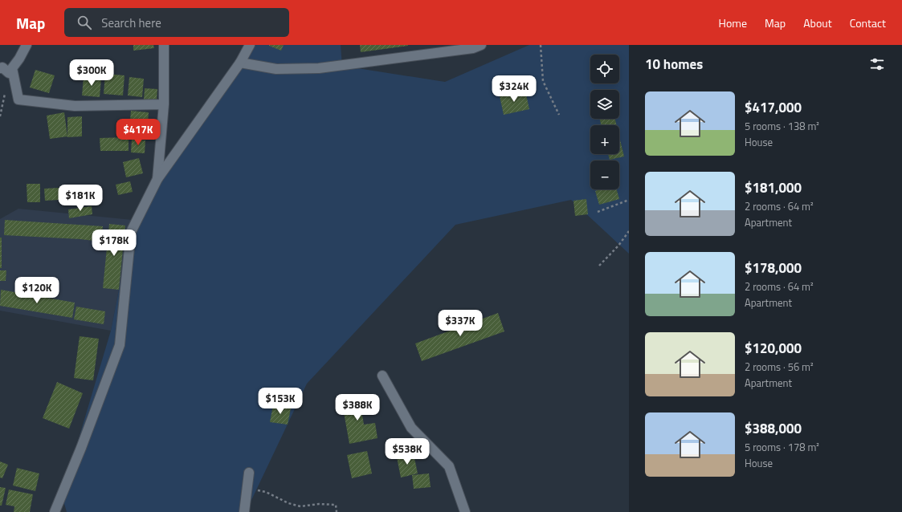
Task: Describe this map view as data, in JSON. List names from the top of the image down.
{
  "page": {
    "header": "Map",
    "search": "Search here",
    "nav": [
      "Home",
      "Map",
      "About",
      "Contact"
    ],
    "heading": "10 homes",
    "map_buttons": ["+", "−"],
    "price": [
      "$300K",
      "$324K",
      "$417K",
      "$181K",
      "$178K",
      "$120K",
      "$337K",
      "$153K",
      "$388K",
      "$538K"
    ],
    "list": [
      {
        "name": "$417,000",
        "note": "5 rooms · 138 m² · House"
      },
      {
        "name": "$181,000",
        "note": "2 rooms · 64 m² · Apartment"
      },
      {
        "name": "$178,000",
        "note": "2 rooms · 64 m² · Apartment"
      },
      {
        "name": "$120,000",
        "note": "2 rooms · 56 m² · Apartment"
      },
      {
        "name": "$388,000",
        "note": "5 rooms · 178 m² · House"
      }
    ]
  }
}
